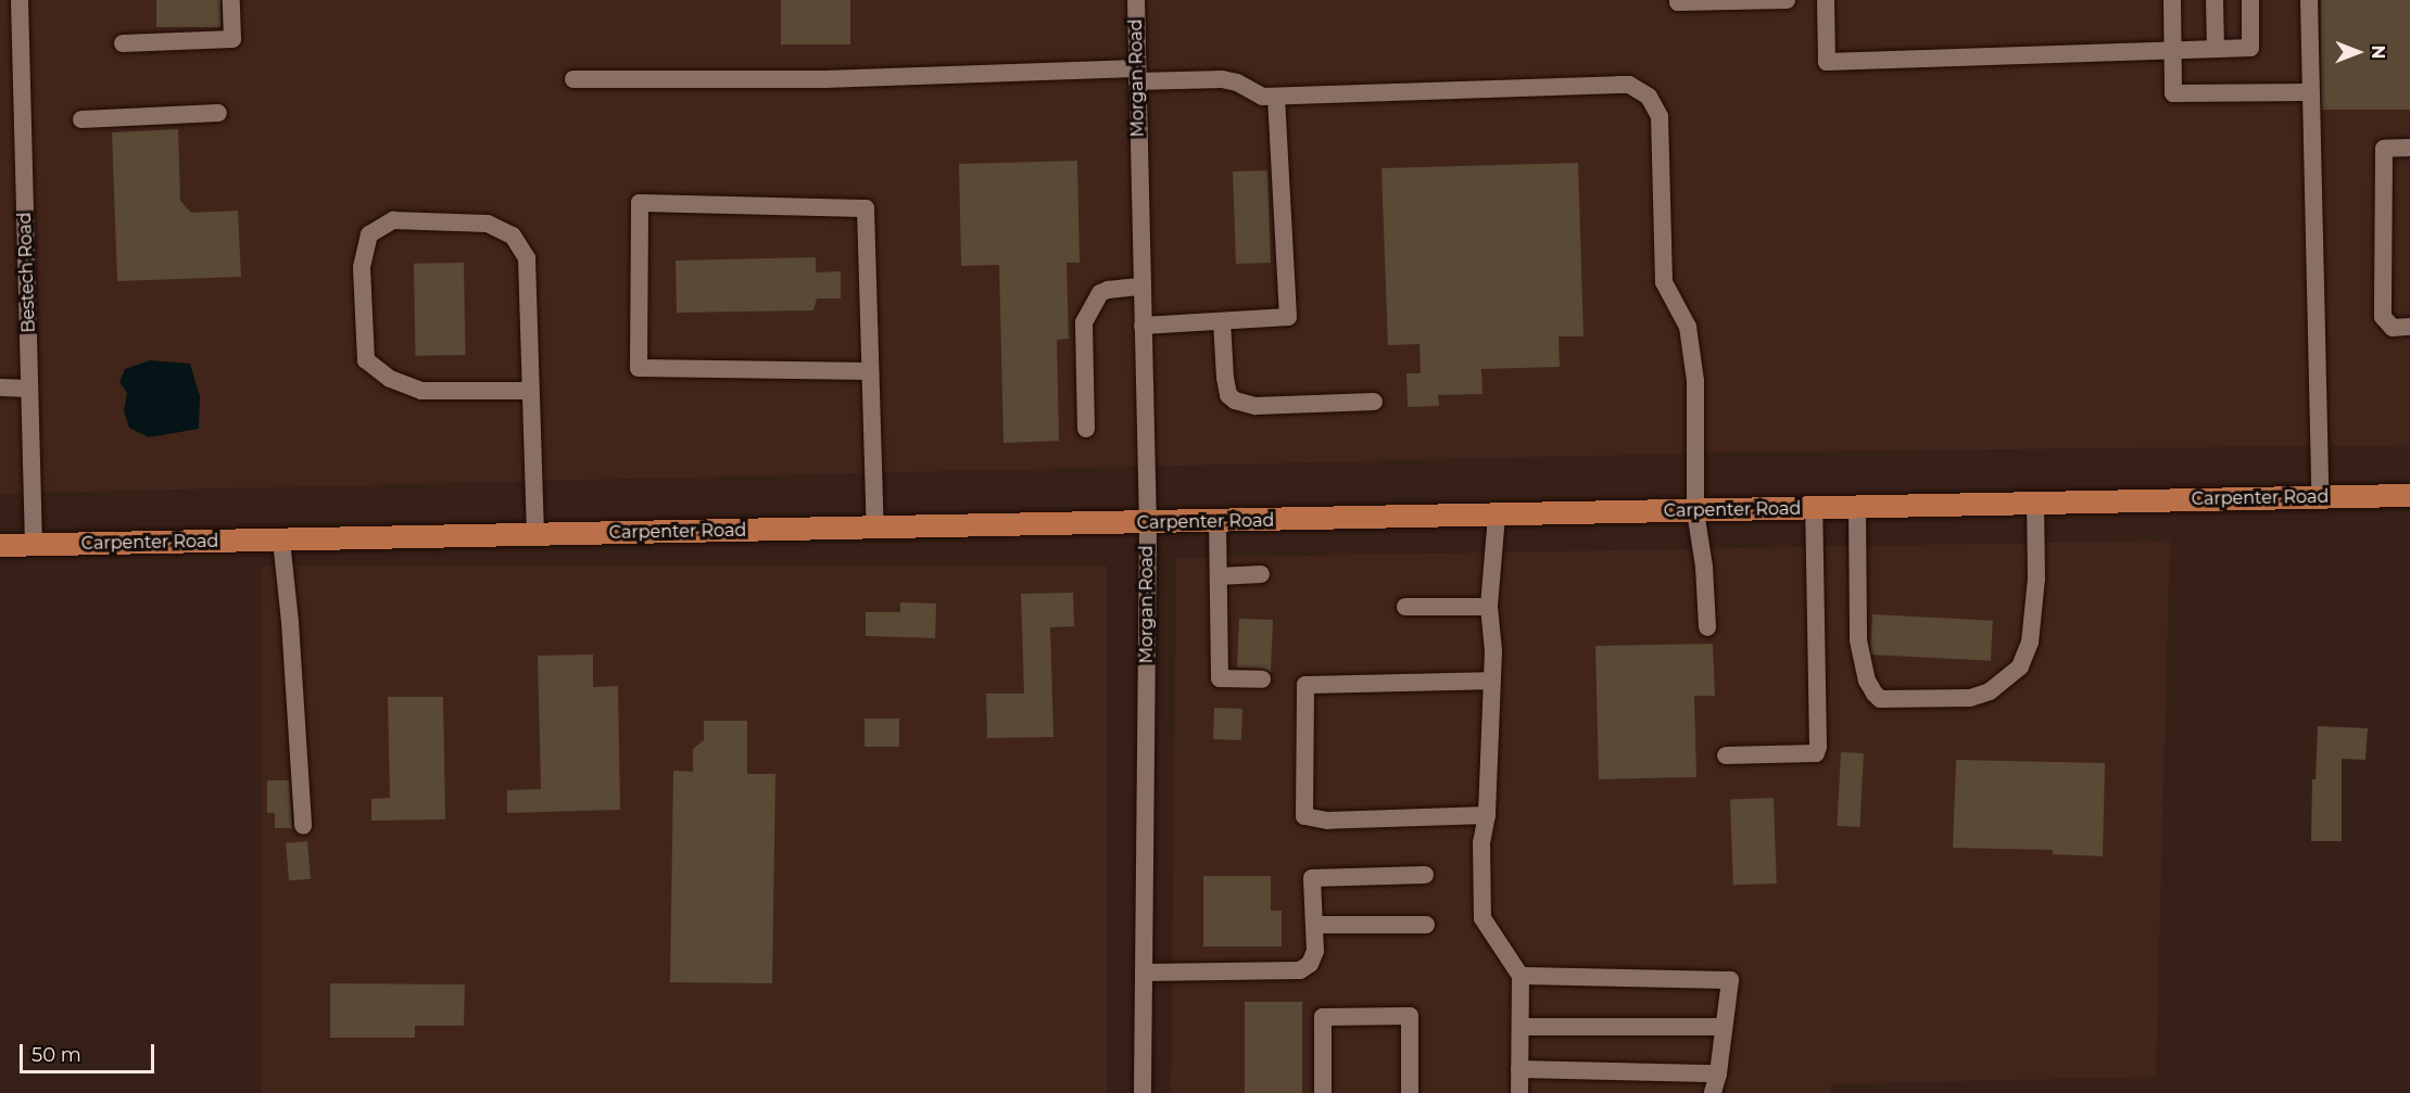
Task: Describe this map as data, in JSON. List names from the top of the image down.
{
  "streets": {
    "main road": ["Carpenter Road"],
    "street": ["Morgan Road", "Bestech Road"]
  },
  "crossings": [
    ["Morgan Road", "Carpenter Road"],
    ["Bestech Road", "Carpenter Road"]
  ],
  "scale_bar": "50 m",
  "north": "right"
}
